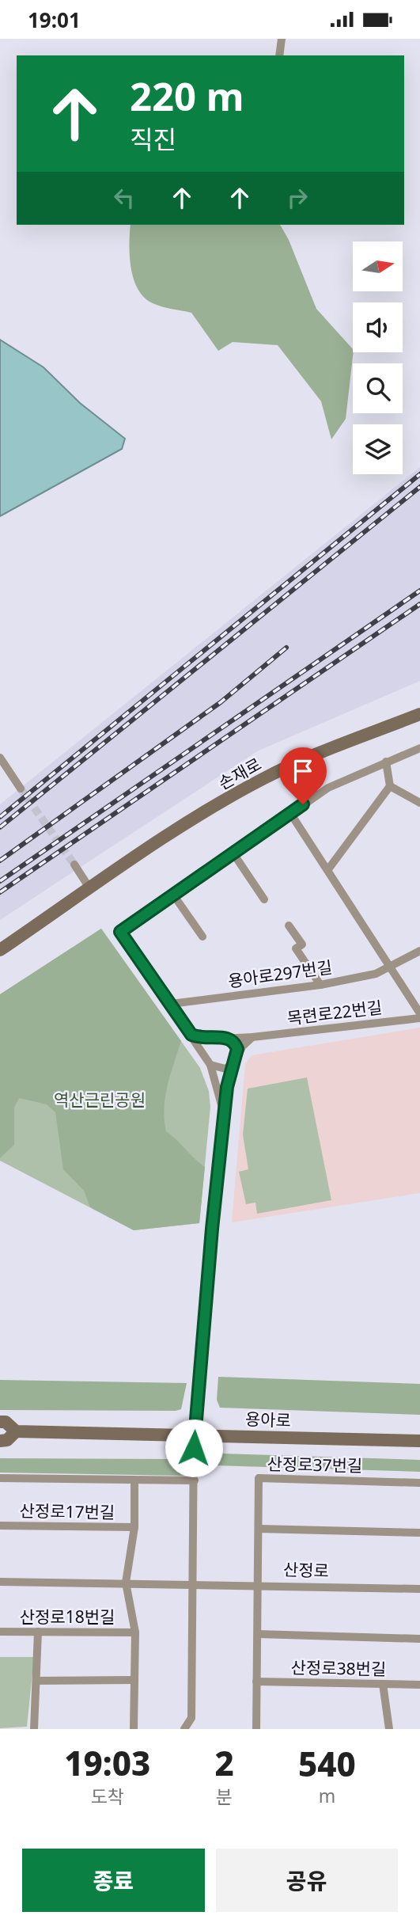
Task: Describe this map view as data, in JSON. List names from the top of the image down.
{
  "streets": {
    "main road": ["손재로", "용아로"],
    "street": [
      "용아로297번길",
      "목련로22번길",
      "산정로37번길",
      "산정로17번길",
      "산정로",
      "산정로18번길",
      "산정로38번길"
    ]
  },
  "crossings": [
    ["산정로37번길", "산정로"]
  ],
  "parks": ["역산근린공원"],
  "north": "right",
  "page": {
    "status": "19:01",
    "turn": ["220 m", "직진"],
    "eta": [
      "19:03",
      "도착",
      "2",
      "분",
      "540",
      "m"
    ],
    "buttons": ["종료", "공유"]
  }
}
